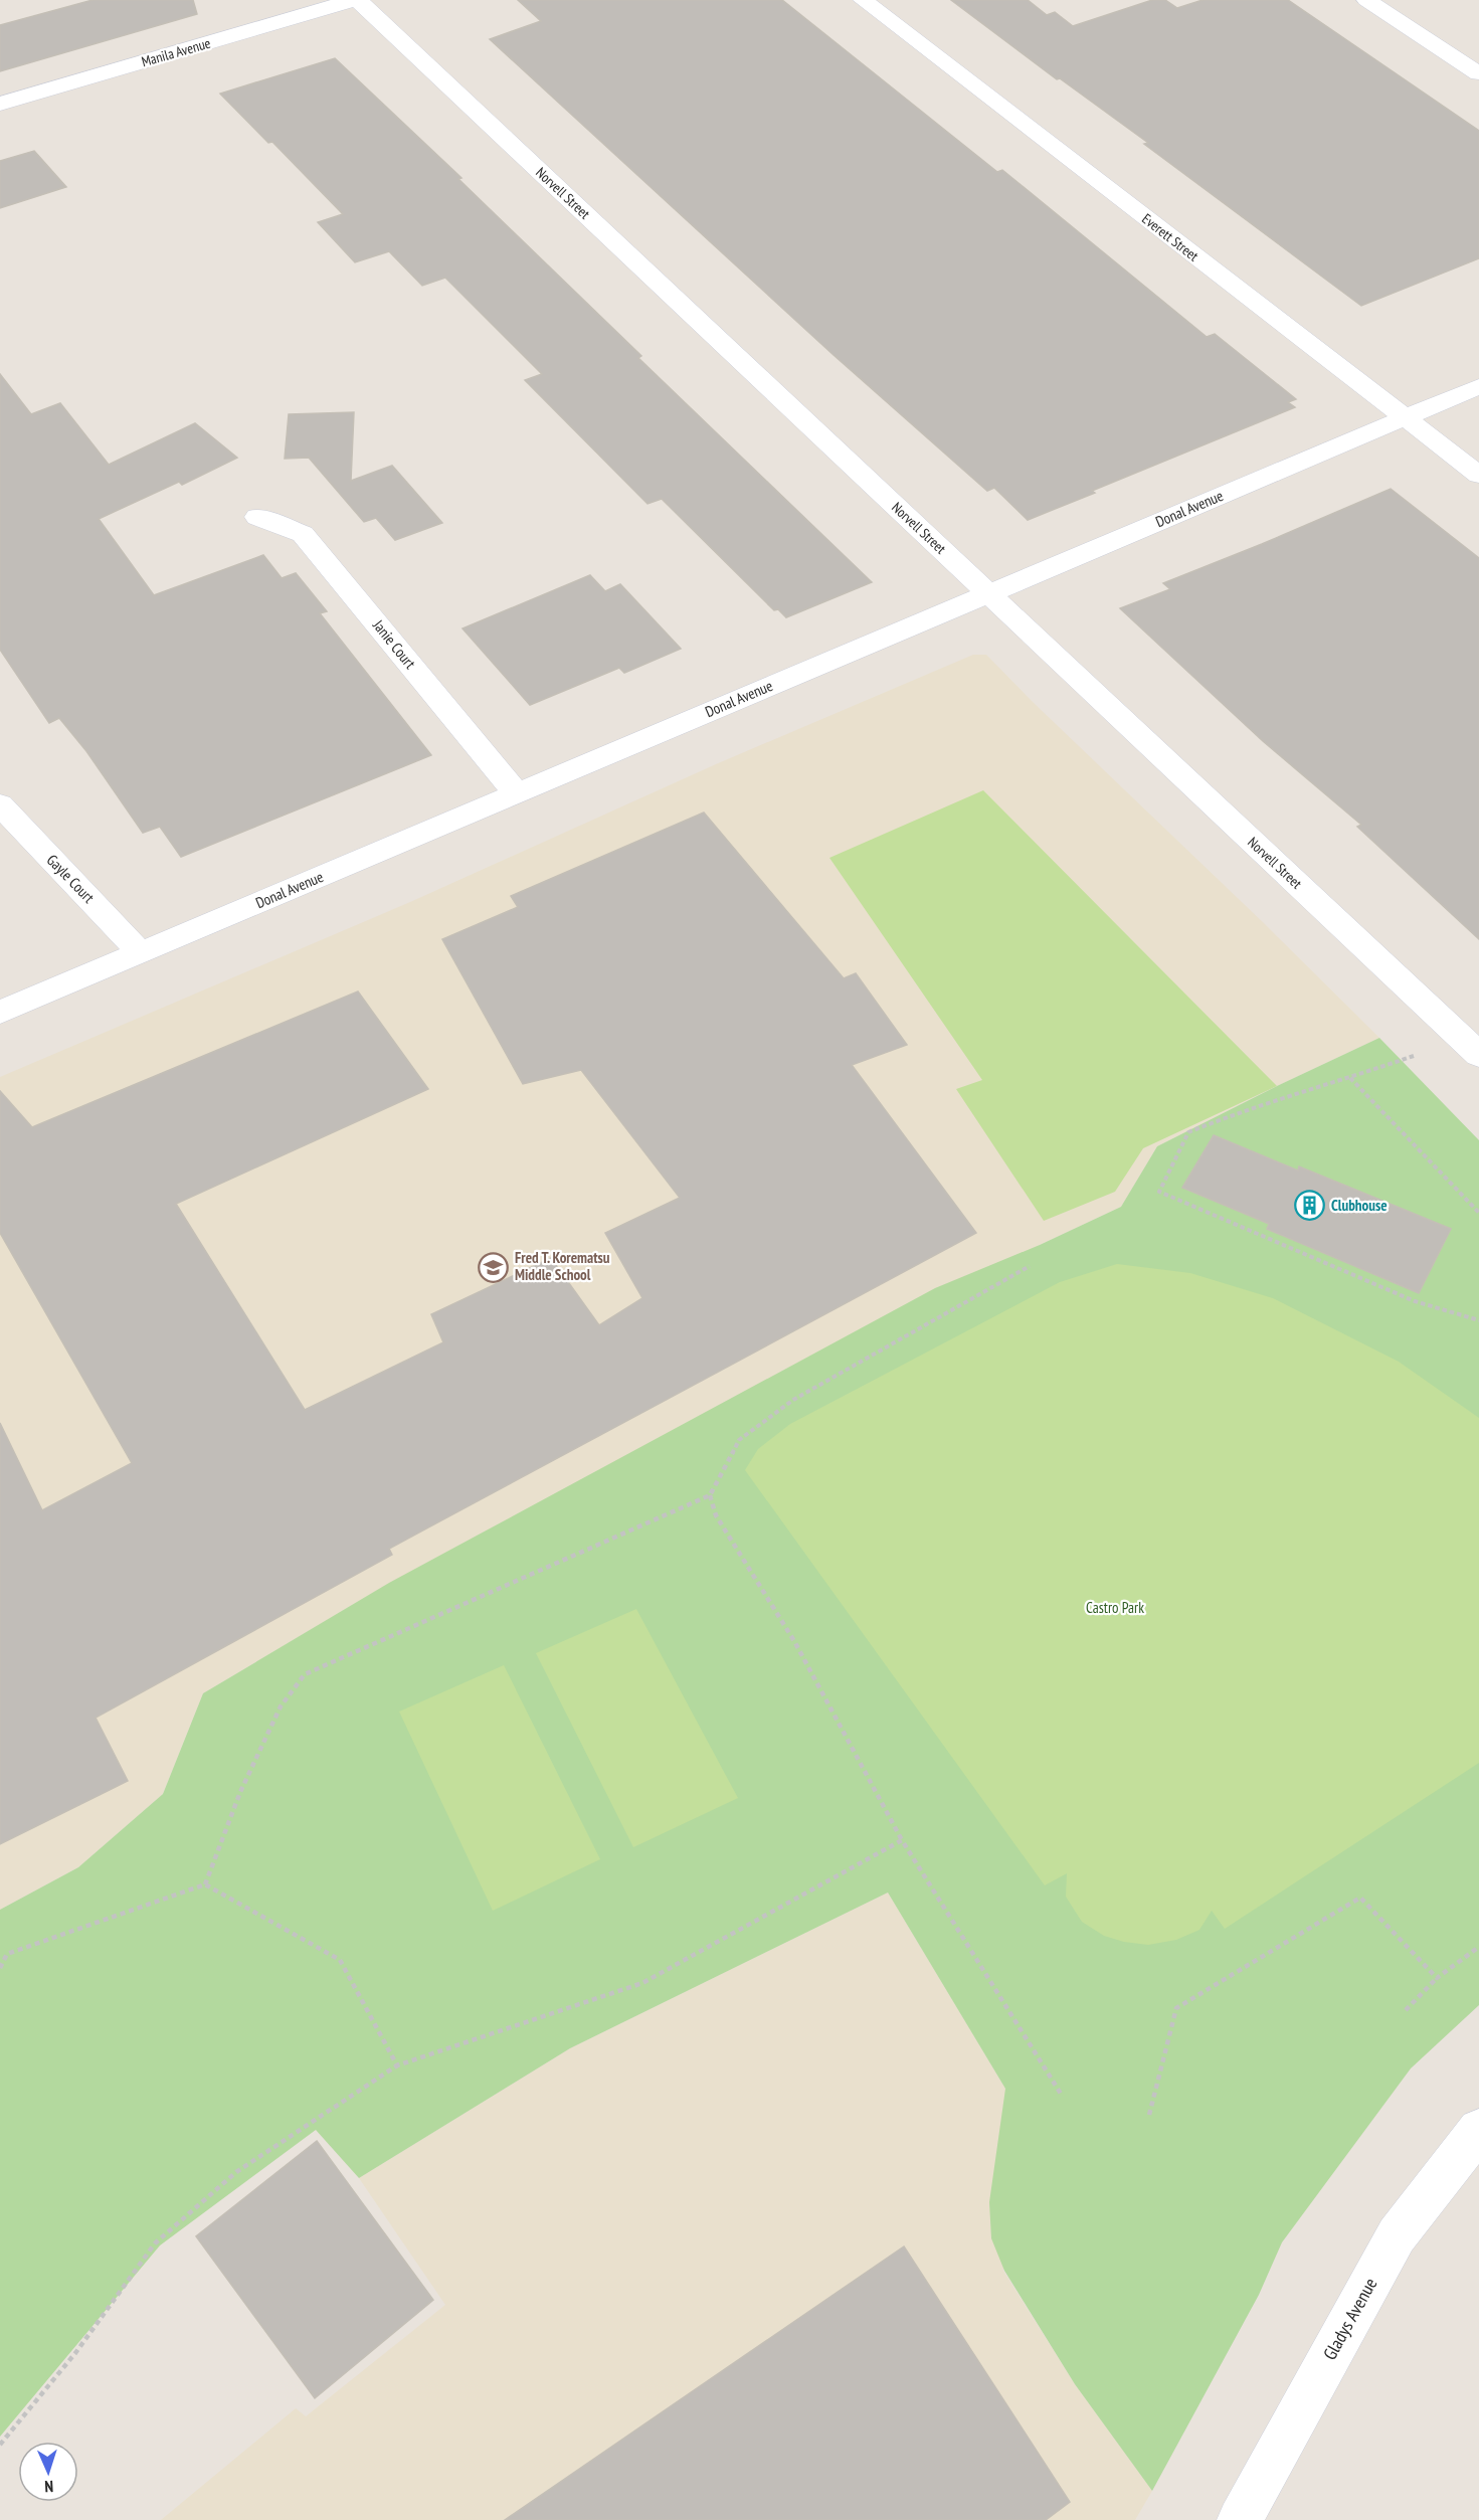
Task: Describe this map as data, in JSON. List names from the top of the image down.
{
  "streets": {
    "street": [
      "Manila Avenue",
      "Norvell Street",
      "Everett Street",
      "Donal Avenue",
      "Janie Court",
      "Gayle Court",
      "Gladys Avenue"
    ]
  },
  "crossings": [
    ["Norvell Street", "Donal Avenue"],
    ["Everett Street", "Donal Avenue"],
    ["Donal Avenue", "Janie Court"],
    ["Donal Avenue", "Gayle Court"]
  ],
  "parks": ["Castro Park"],
  "places": {
    "building": ["Clubhouse"],
    "school or university": ["Fred T. Korematsu Middle School"]
  },
  "north": "bottom"
}
